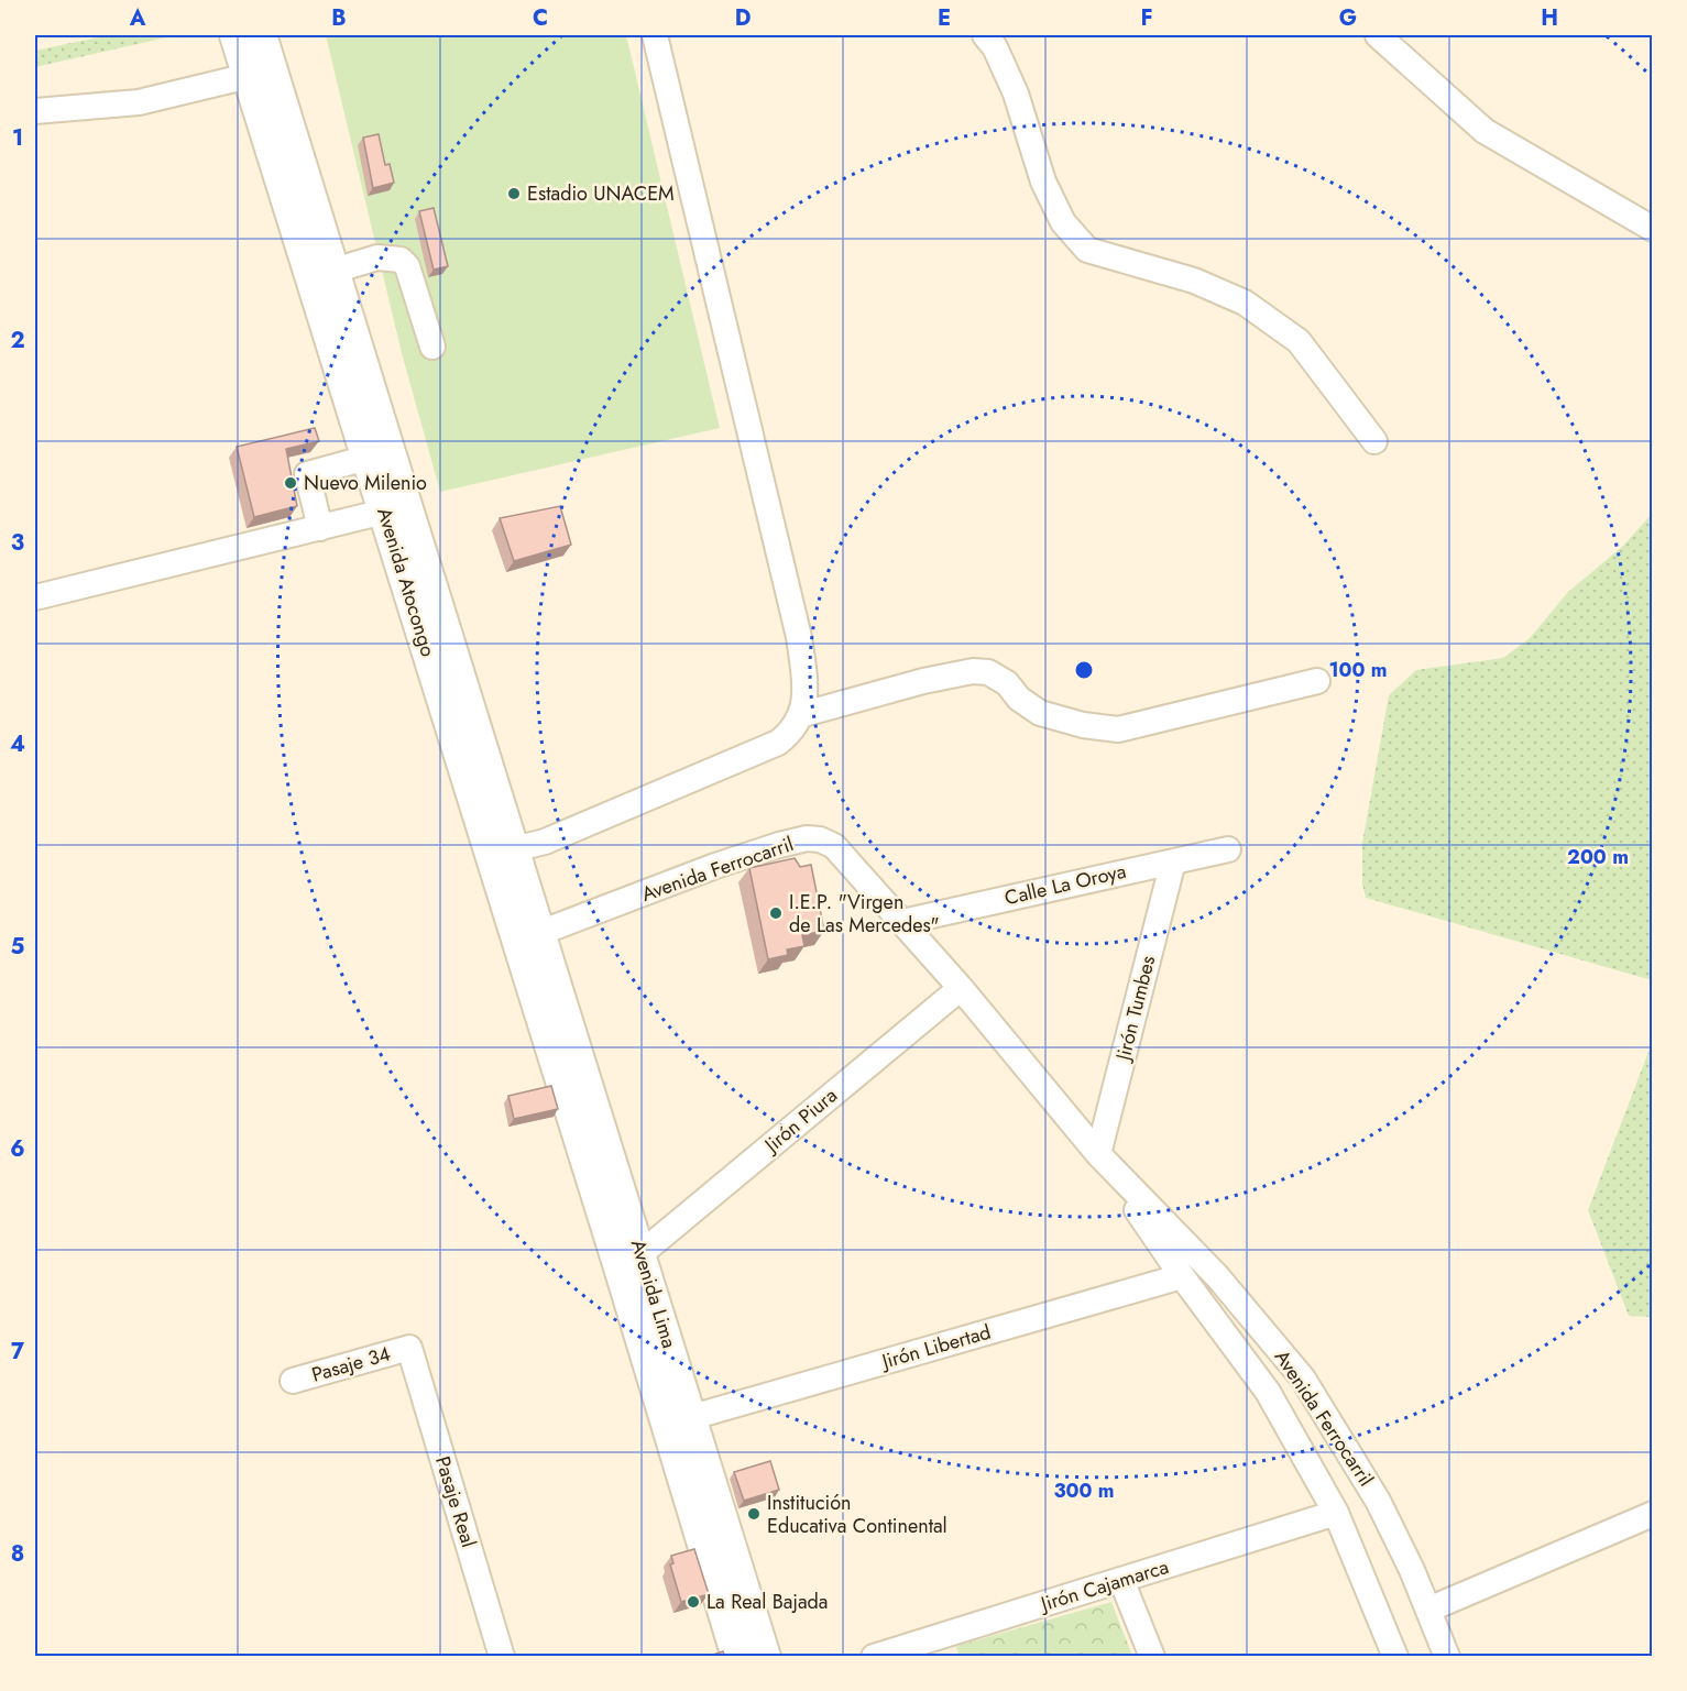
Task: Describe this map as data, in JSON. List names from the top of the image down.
{
  "streets": {
    "main road": ["Avenida Atocongo", "Avenida Lima"],
    "street": [
      "Avenida Ferrocarril",
      "Calle La Oroya",
      "Jirón Tumbes",
      "Jirón Piura",
      "Jirón Libertad",
      "Pasaje 34",
      "Pasaje Real",
      "Jirón Cajamarca"
    ]
  },
  "crossings": [
    ["Avenida Atocongo", "Avenida Ferrocarril"],
    ["Avenida Atocongo", "Avenida Lima"],
    ["Avenida Ferrocarril", "Calle La Oroya"],
    ["Avenida Ferrocarril", "Jirón Tumbes"],
    ["Avenida Ferrocarril", "Jirón Piura"],
    ["Avenida Ferrocarril", "Avenida Lima"],
    ["Avenida Ferrocarril", "Jirón Libertad"],
    ["Avenida Ferrocarril", "Jirón Cajamarca"],
    ["Calle La Oroya", "Jirón Tumbes"],
    ["Jirón Piura", "Avenida Lima"],
    ["Avenida Lima", "Jirón Libertad"],
    ["Pasaje 34", "Pasaje Real"]
  ],
  "places": [
    "Estadio UNACEM",
    "Nuevo Milenio",
    "I.E.P. \"Virgen de Las Mercedes\"",
    "Institución Educativa Continental",
    "La Real Bajada"
  ],
  "grid": {
    "columns": [
      "A",
      "B",
      "C",
      "D",
      "E",
      "F",
      "G",
      "H"
    ],
    "rows": [
      "1",
      "2",
      "3",
      "4",
      "5",
      "6",
      "7",
      "8"
    ]
  },
  "rings": ["100 m", "200 m", "300 m"]
}
